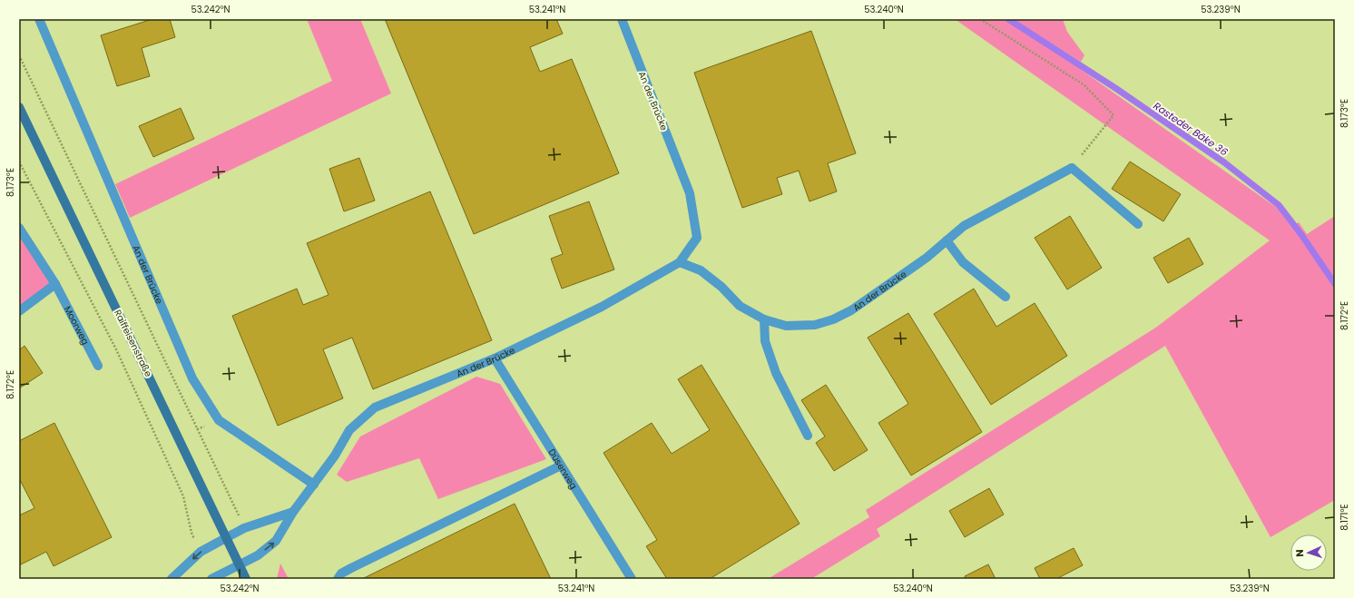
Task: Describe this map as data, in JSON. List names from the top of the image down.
{
  "streets": {
    "main road": ["Raiffeisenstraße"],
    "street": ["An der Brücke", "Moorweg", "Düserweg"]
  },
  "crossings": [
    ["An der Brücke", "Raiffeisenstraße"],
    ["An der Brücke", "Düserweg"]
  ],
  "water": ["Rasteder Bäke 36"],
  "north": "left",
  "coordinates": [
    "53.242°N",
    "53.241°N",
    "53.240°N",
    "53.239°N",
    "8.173°E",
    "8.172°E",
    "8.171°E"
  ]
}
